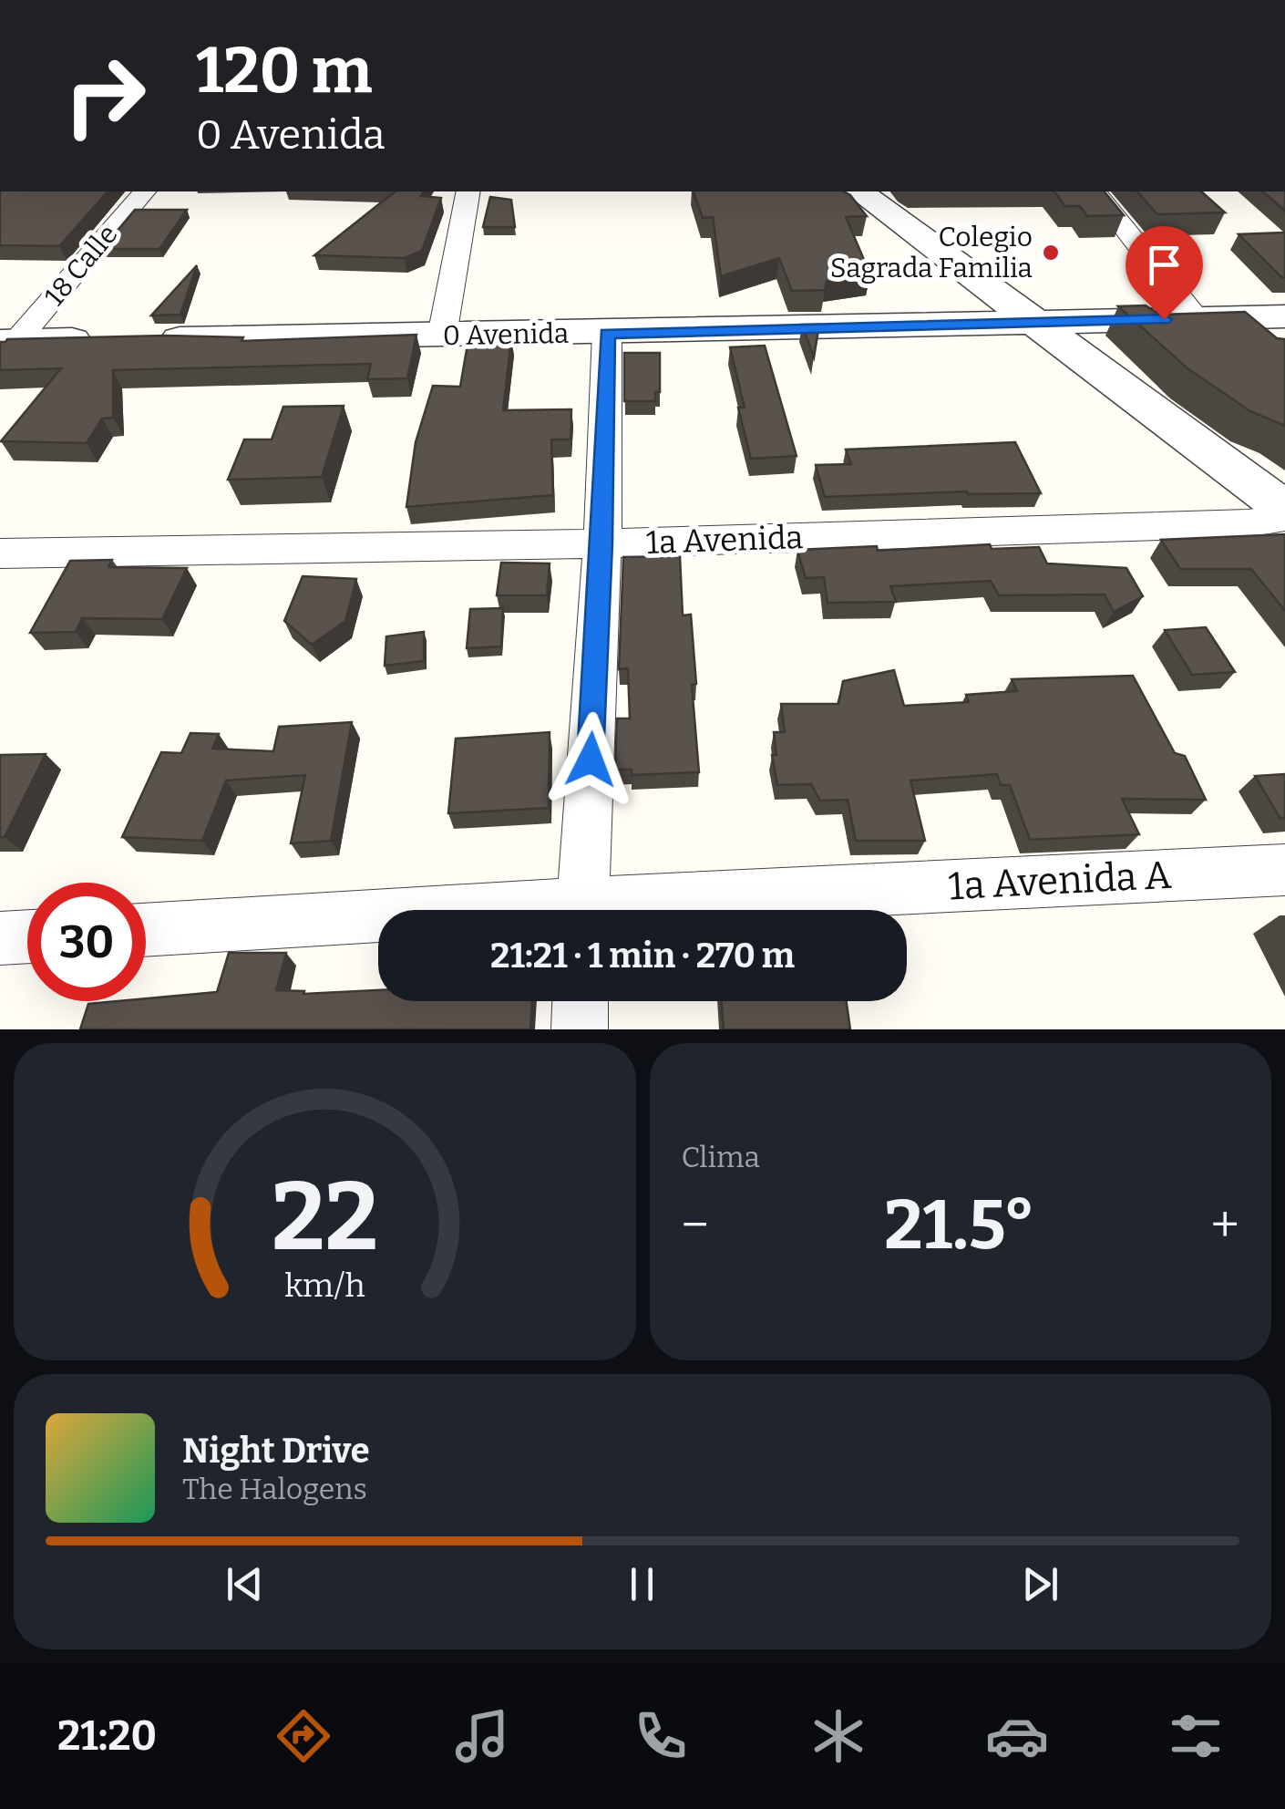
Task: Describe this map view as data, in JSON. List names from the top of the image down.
{
  "streets": {
    "street": [
      "18 Calle",
      "0 Avenida",
      "1a Avenida",
      "1a Avenida A"
    ]
  },
  "crossings": [
    ["18 Calle", "0 Avenida"]
  ],
  "places": ["Colegio Sagrada Familia"],
  "page": {
    "turn": ["120 m", "0 Avenida"],
    "limit": "30",
    "trip": "21:21 · 1 min · 270 m",
    "tile": "Clima",
    "heat": ["−", "21.5°", "+"],
    "song": ["Night Drive", "The Halogens"],
    "tabs": "21:20",
    "gauge": ["22", "km/h"]
  }
}
